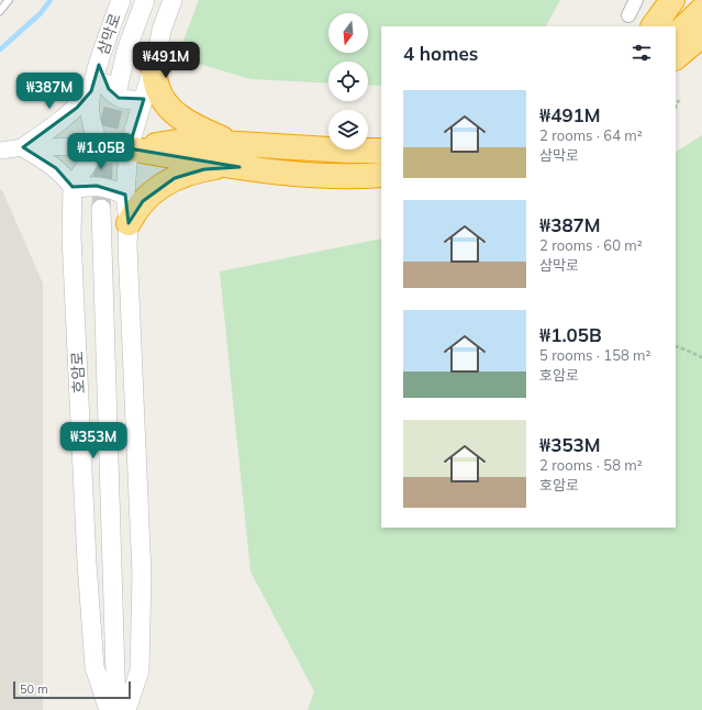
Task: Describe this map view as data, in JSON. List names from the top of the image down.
{
  "streets": {
    "main road": ["삼막로", "호암로"]
  },
  "scale_bar": "50 m",
  "north": "bottom",
  "page": {
    "heading": "4 homes",
    "price": [
      "₩491M",
      "₩387M",
      "₩1.05B",
      "₩353M"
    ],
    "list": [
      {
        "name": "₩491M",
        "note": "2 rooms · 64 m² · 삼막로"
      },
      {
        "name": "₩387M",
        "note": "2 rooms · 60 m² · 삼막로"
      },
      {
        "name": "₩1.05B",
        "note": "5 rooms · 158 m² · 호암로"
      },
      {
        "name": "₩353M",
        "note": "2 rooms · 58 m² · 호암로"
      }
    ],
    "scale": "50 m"
  }
}
